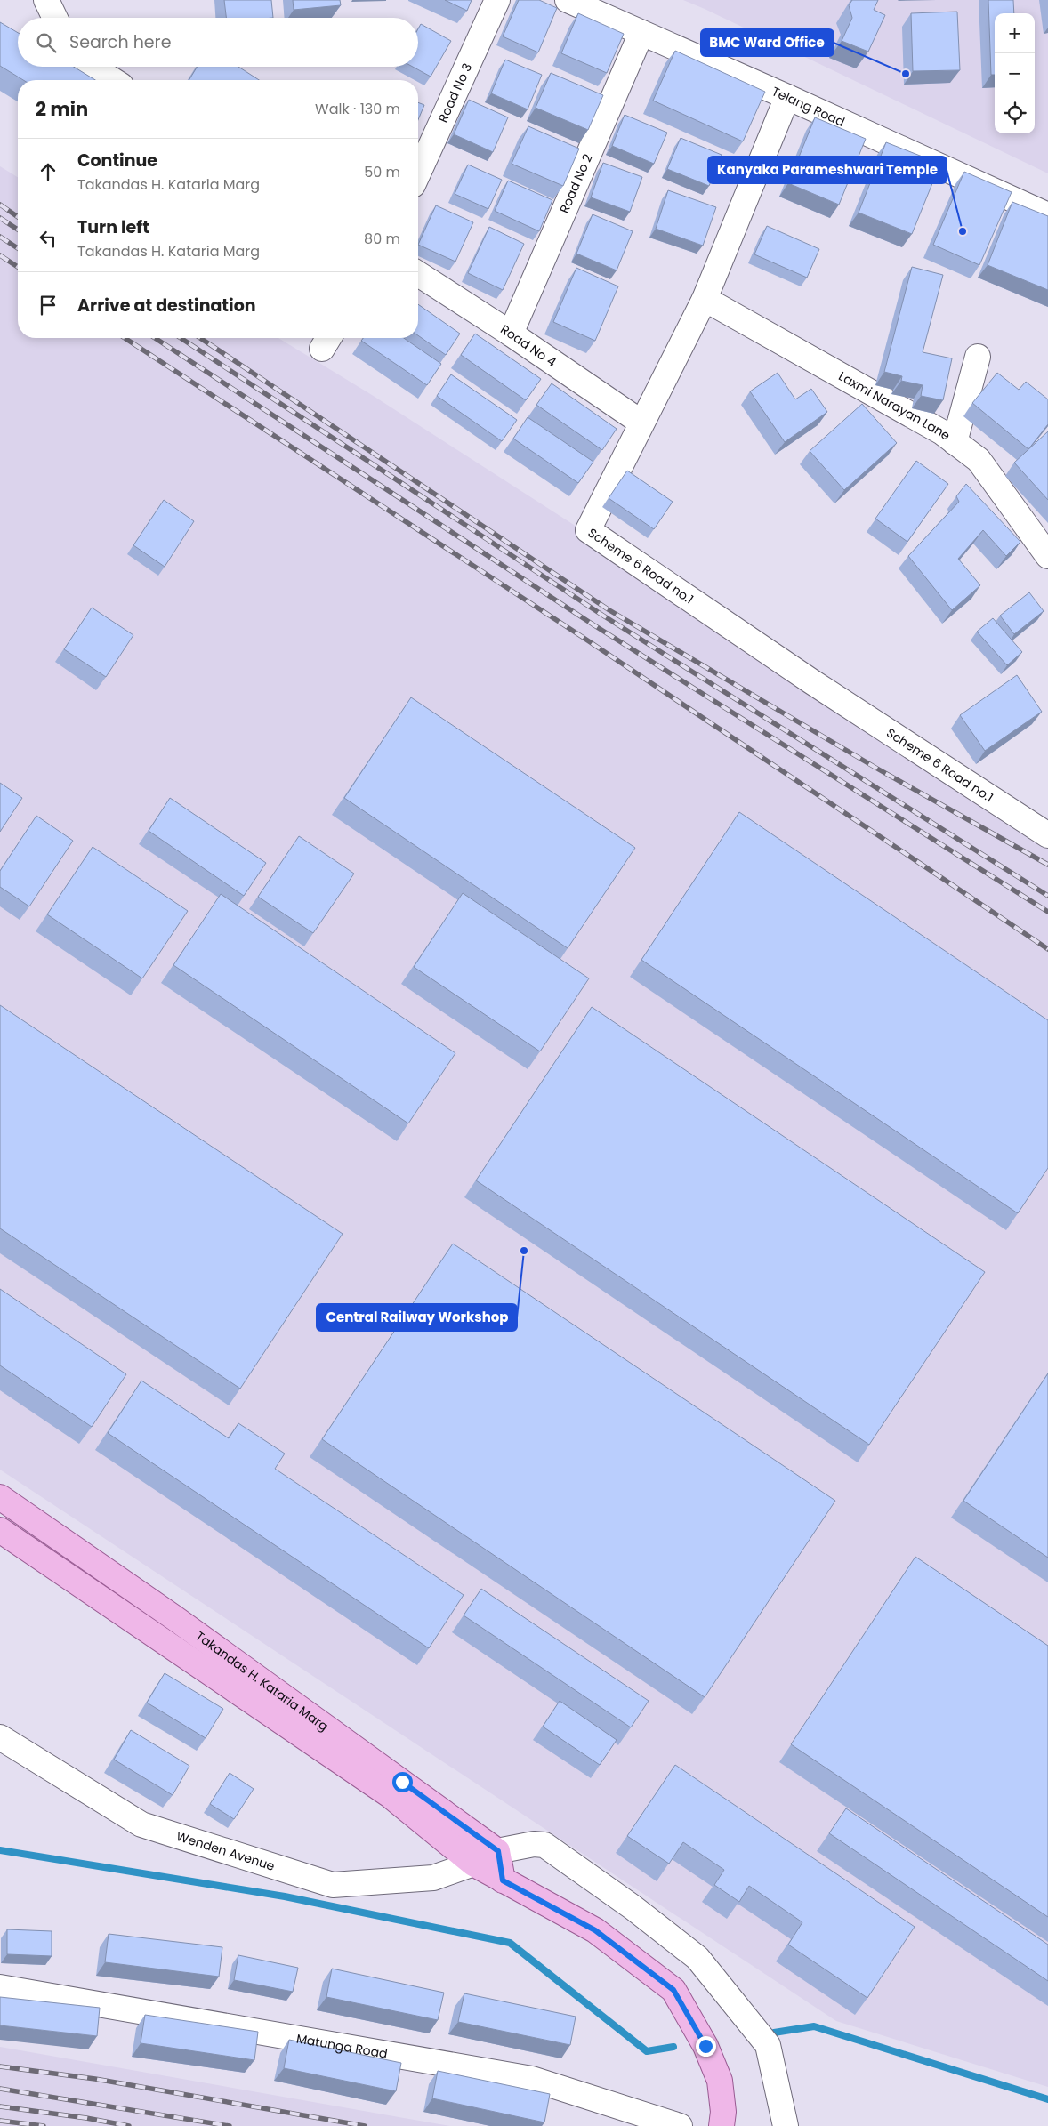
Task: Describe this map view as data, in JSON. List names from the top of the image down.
{
  "streets": {
    "main road": ["Takandas H. Kataria Marg"],
    "street": [
      "Road No 3",
      "Telang Road",
      "Road No 2",
      "Road No 4",
      "Laxmi Narayan Lane",
      "Scheme 6 Road no.1",
      "Wenden Avenue",
      "Matunga Road"
    ]
  },
  "crossings": [
    ["Telang Road", "Road No 2"],
    ["Telang Road", "Scheme 6 Road no.1"],
    ["Road No 2", "Road No 4"],
    ["Road No 4", "Scheme 6 Road no.1"],
    ["Laxmi Narayan Lane", "Scheme 6 Road no.1"],
    ["Takandas H. Kataria Marg", "Wenden Avenue"]
  ],
  "places": ["BMC Ward Office", "Kanyaka Parameshwari Temple", "Central Railway Workshop"],
  "page": {
    "map_buttons": ["+", "−"],
    "search": "Search here",
    "heading": ["2 min", "Walk · 130 m"],
    "list": [
      ["Continue", "Takandas H. Kataria Marg", "50 m"],
      ["Turn left", "Takandas H. Kataria Marg", "80 m"],
      "Arrive at destination"
    ]
  }
}
